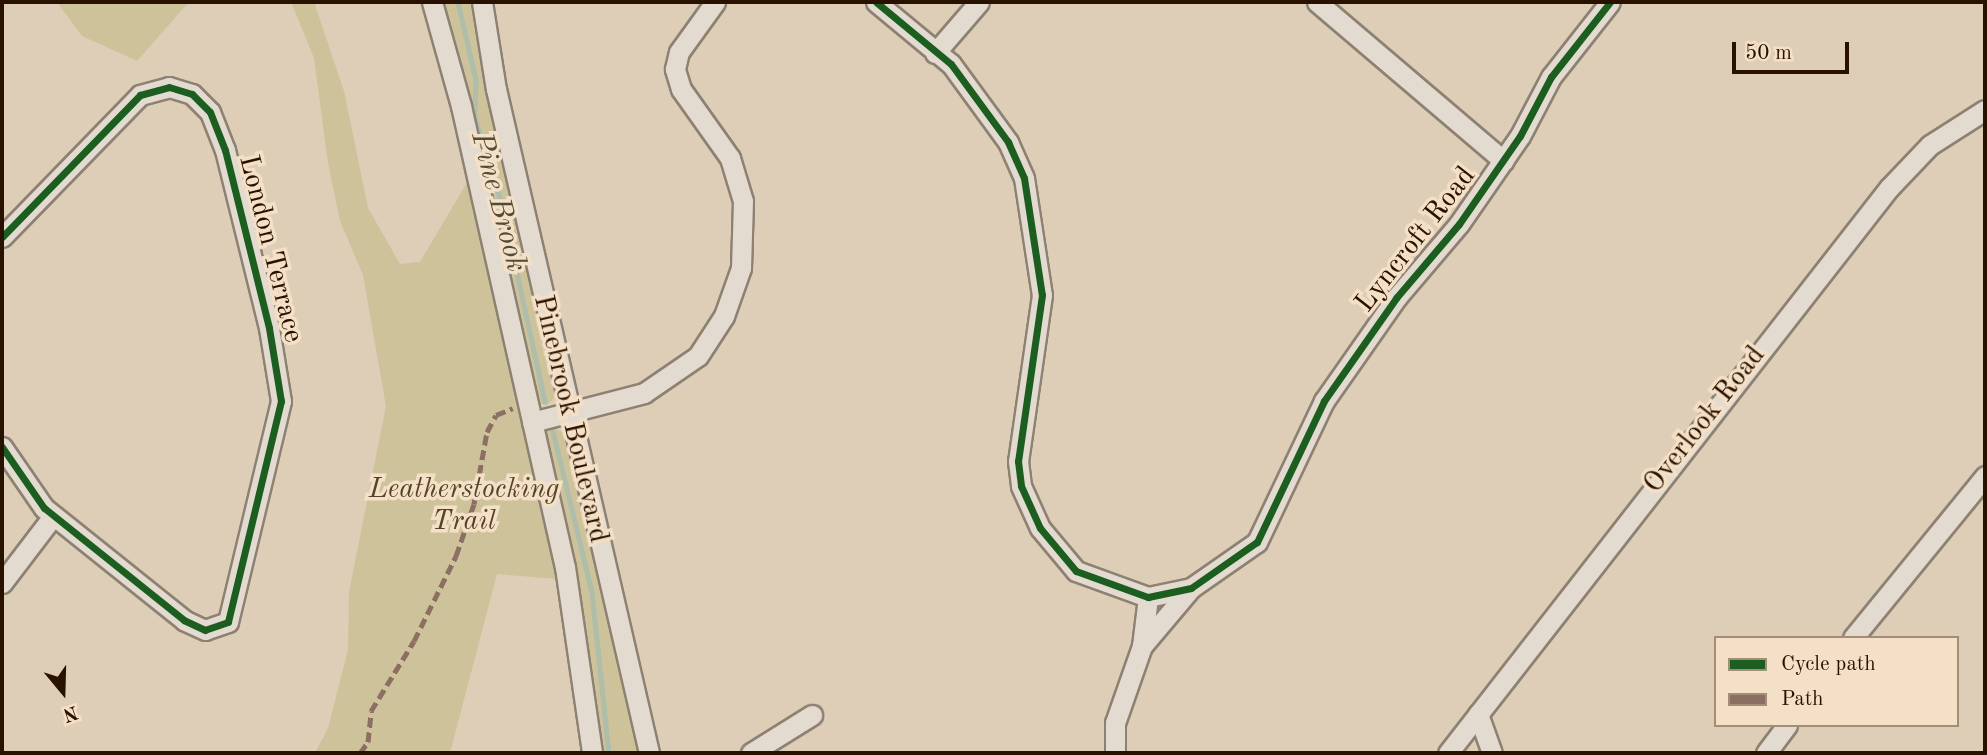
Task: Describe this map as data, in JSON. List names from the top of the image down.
{
  "streets": {
    "street": [
      "Lyncroft Road",
      "London Terrace",
      "Pinebrook Boulevard",
      "Overlook Road"
    ]
  },
  "water": ["Pine Brook"],
  "parks": ["Leatherstocking Trail"],
  "legend": ["Cycle path", "Path"],
  "scale_bar": "50 m",
  "north": "bottom"
}
